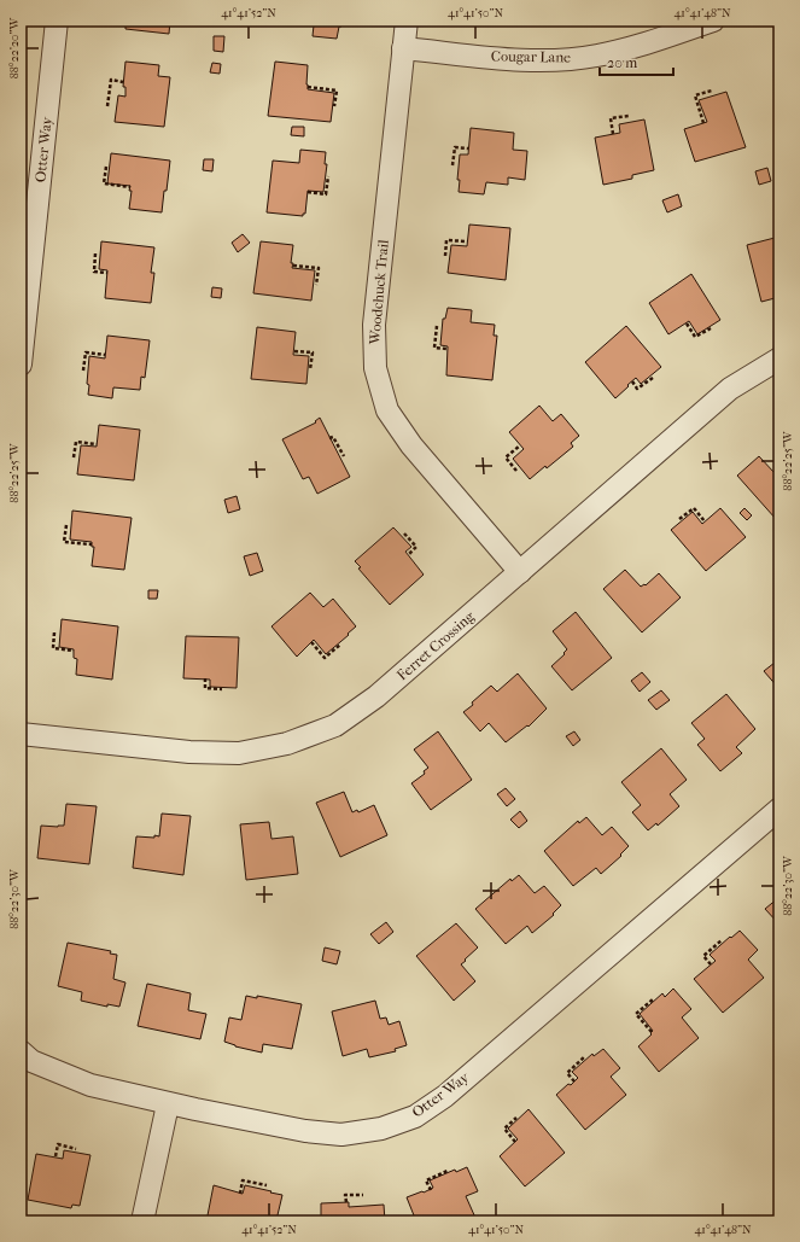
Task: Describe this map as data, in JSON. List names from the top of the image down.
{
  "streets": {
    "street": [
      "Cougar Lane",
      "Otter Way",
      "Woodchuck Trail",
      "Ferret Crossing"
    ]
  },
  "crossings": [
    ["Cougar Lane", "Woodchuck Trail"],
    ["Woodchuck Trail", "Ferret Crossing"]
  ],
  "scale_bar": "20 m",
  "coordinates": [
    "41°41'52\"N",
    "41°41'50\"N",
    "41°41'48\"N",
    "88°22'20\"W",
    "88°22'25\"W",
    "88°22'30\"W"
  ]
}
